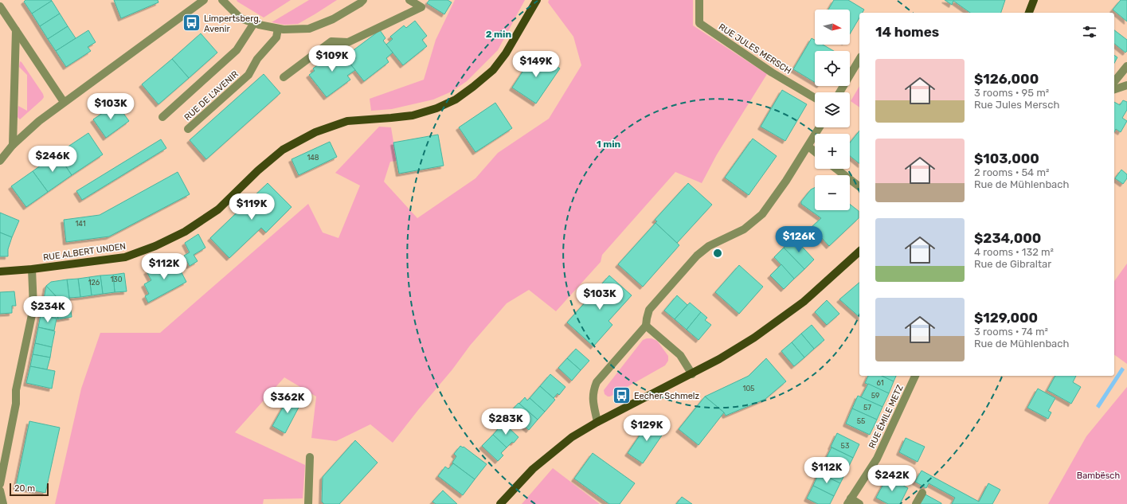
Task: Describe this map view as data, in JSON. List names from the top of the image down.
{
  "streets": {
    "main road": ["RUE ALBERT UNDEN"],
    "street": ["RUE JULES MERSCH", "RUE DE L'AVENIR", "RUE ÉMILE METZ"]
  },
  "parks": ["Bambësch"],
  "places": {
    "bus stop": ["Limpertsberg, Avenir", "Eecher Schmelz"]
  },
  "house_numbers": [
    "148",
    "141",
    "130",
    "126",
    "61",
    "105",
    "59",
    "57",
    "55",
    "53"
  ],
  "scale_bar": "20 m",
  "north": "right",
  "page": {
    "map_buttons": ["+", "−"],
    "heading": "14 homes",
    "price": [
      "$109K",
      "$149K",
      "$103K",
      "$246K",
      "$119K",
      "$126K",
      "$112K",
      "$103K",
      "$234K",
      "$362K",
      "$283K",
      "$129K",
      "$112K",
      "$242K"
    ],
    "list": [
      {
        "name": "$126,000",
        "note": "3 rooms · 95 m² · Rue Jules Mersch"
      },
      {
        "name": "$103,000",
        "note": "2 rooms · 54 m² · Rue de Mühlenbach"
      },
      {
        "name": "$234,000",
        "note": "4 rooms · 132 m² · Rue de Gibraltar"
      },
      {
        "name": "$129,000",
        "note": "3 rooms · 74 m² · Rue de Mühlenbach"
      }
    ],
    "scale": "20 m"
  },
  "rings": ["2 min", "1 min"]
}
